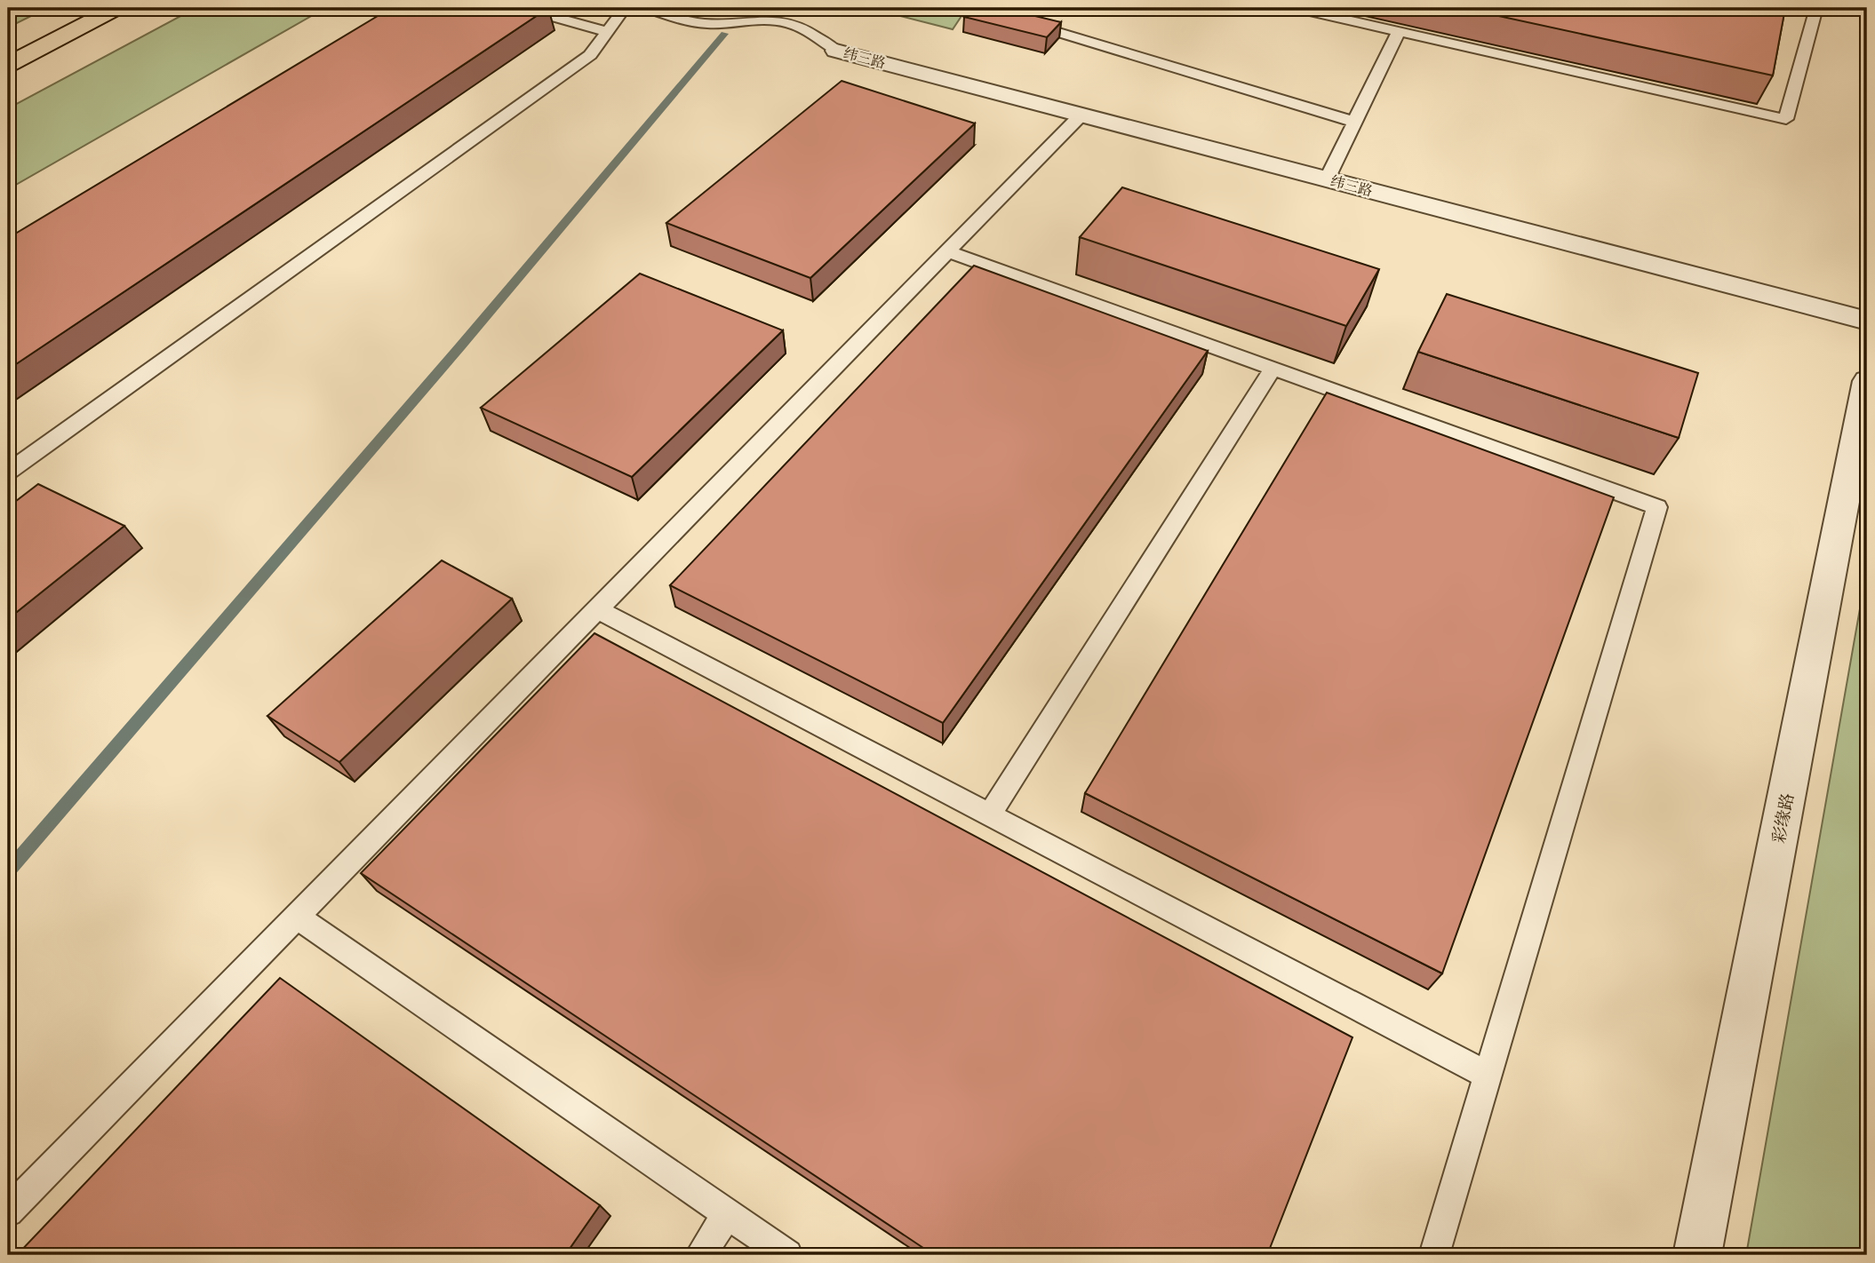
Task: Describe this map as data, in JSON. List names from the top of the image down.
{
  "streets": {
    "street": ["纬三路", "彩缘路"]
  }
}
